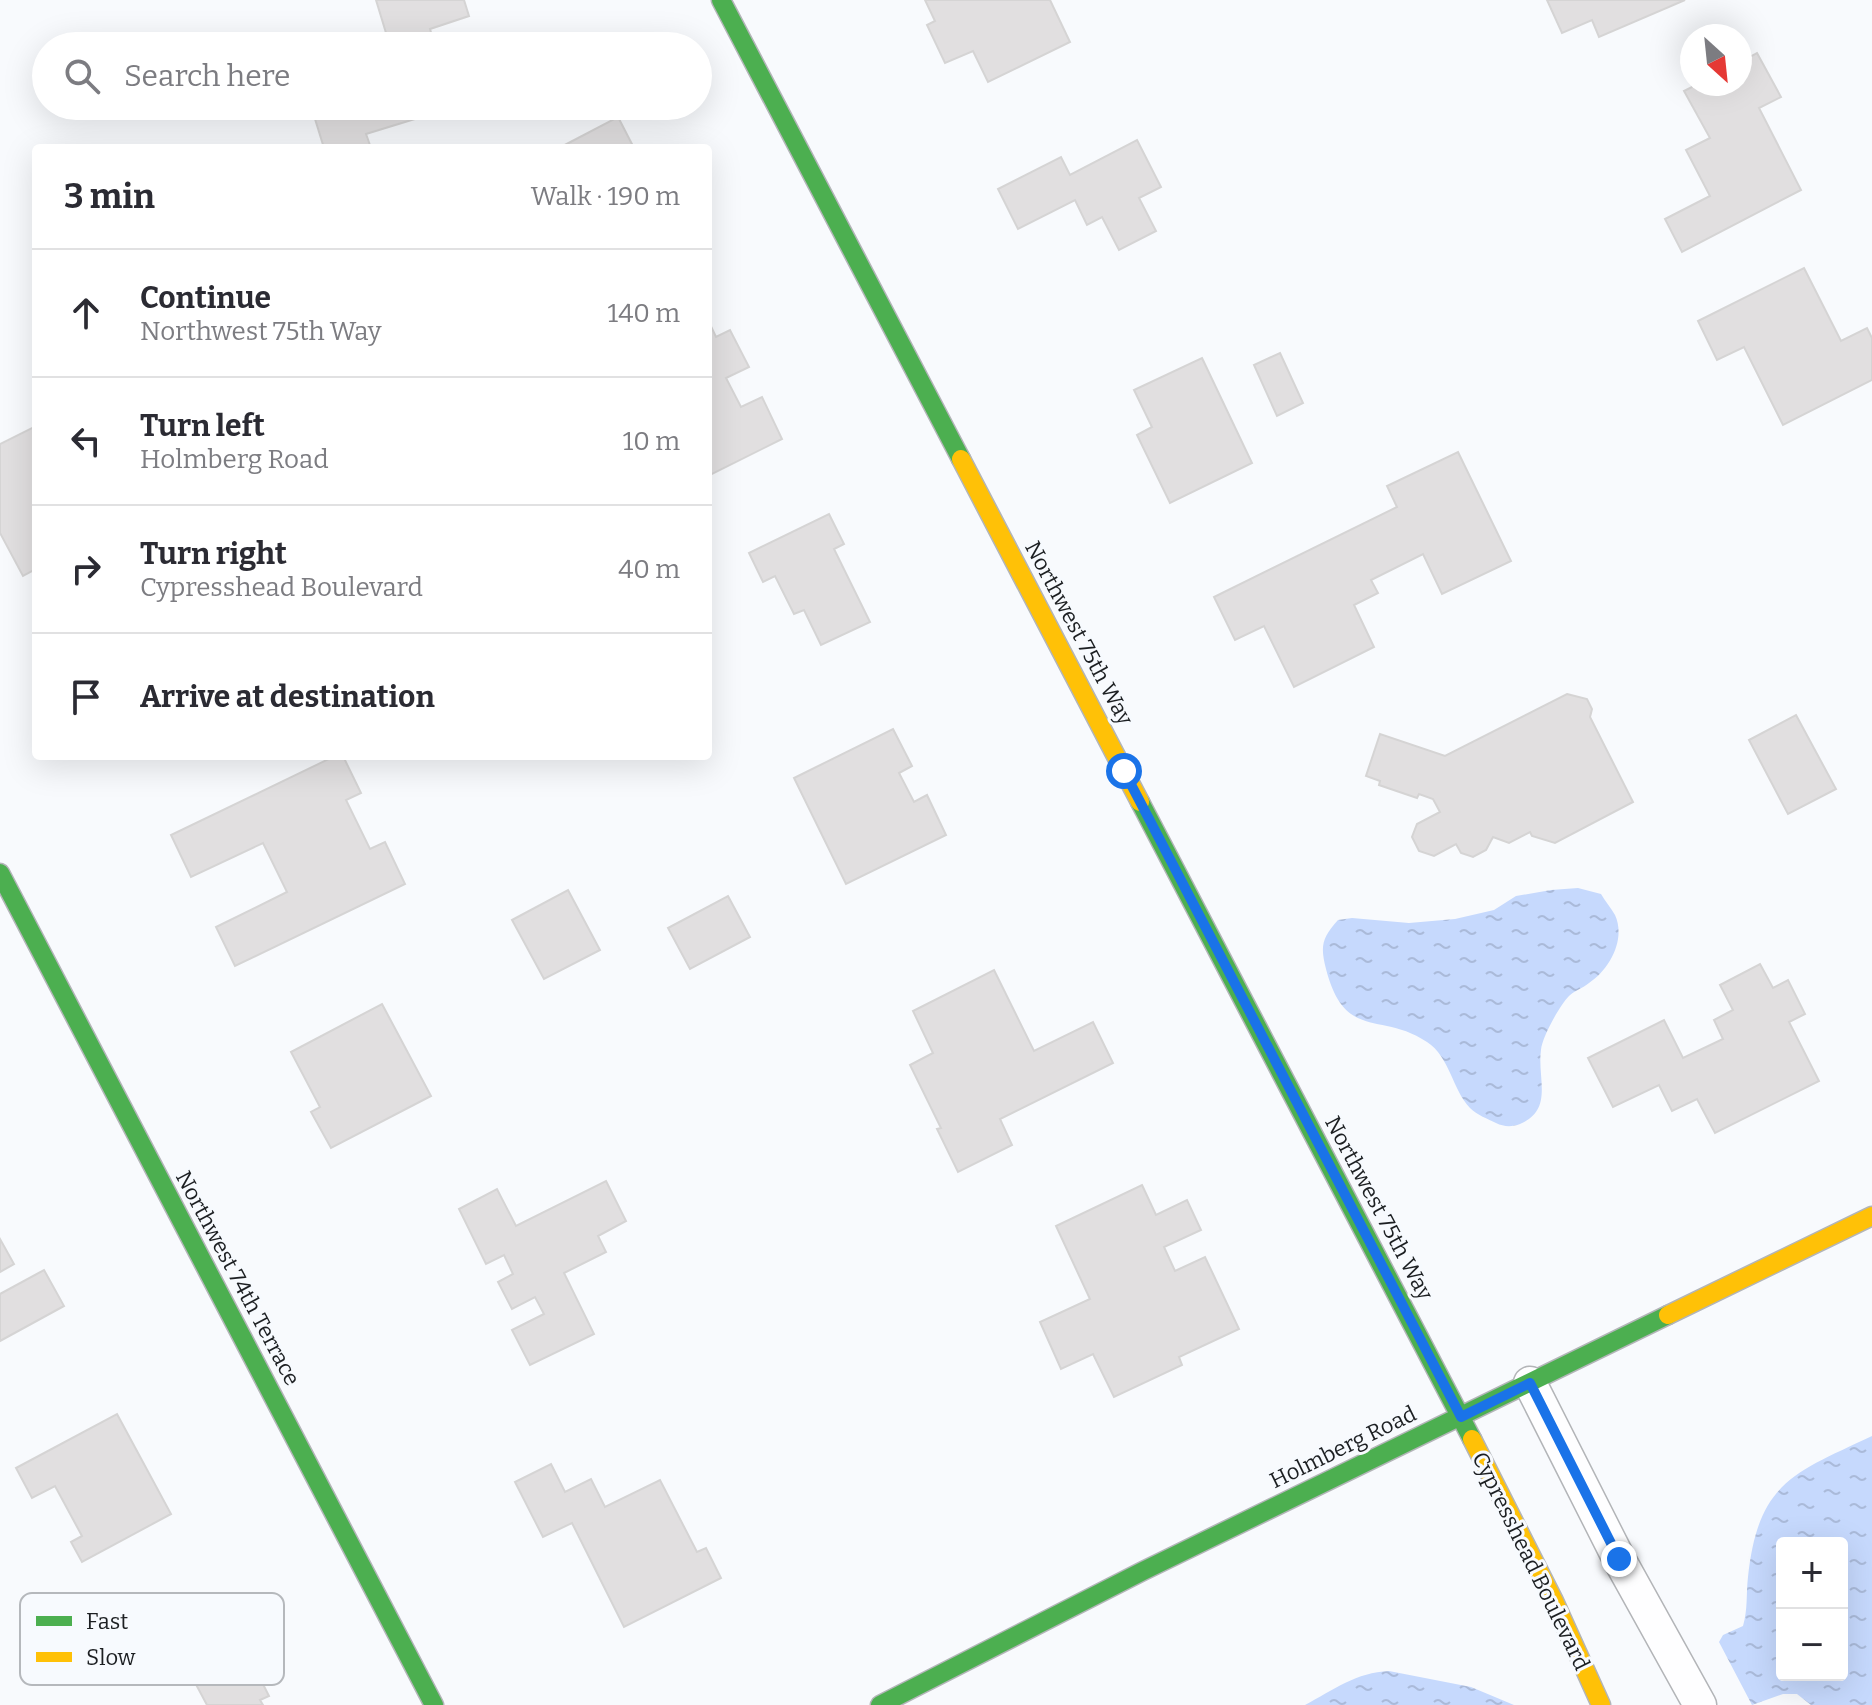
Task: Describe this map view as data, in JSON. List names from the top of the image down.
{
  "streets": {
    "street": [
      "Northwest 75th Way",
      "Northwest 74th Terrace",
      "Holmberg Road",
      "Cypresshead Boulevard"
    ]
  },
  "crossings": [
    ["Northwest 75th Way", "Holmberg Road"],
    ["Northwest 75th Way", "Cypresshead Boulevard"],
    ["Holmberg Road", "Cypresshead Boulevard"]
  ],
  "legend": ["Fast", "Slow"],
  "north": "bottom right",
  "page": {
    "search": "Search here",
    "heading": ["3 min", "Walk · 190 m"],
    "list": [
      ["Continue", "Northwest 75th Way", "140 m"],
      ["Turn left", "Holmberg Road", "10 m"],
      ["Turn right", "Cypresshead Boulevard", "40 m"],
      "Arrive at destination"
    ],
    "map_buttons": ["+", "−"]
  }
}
